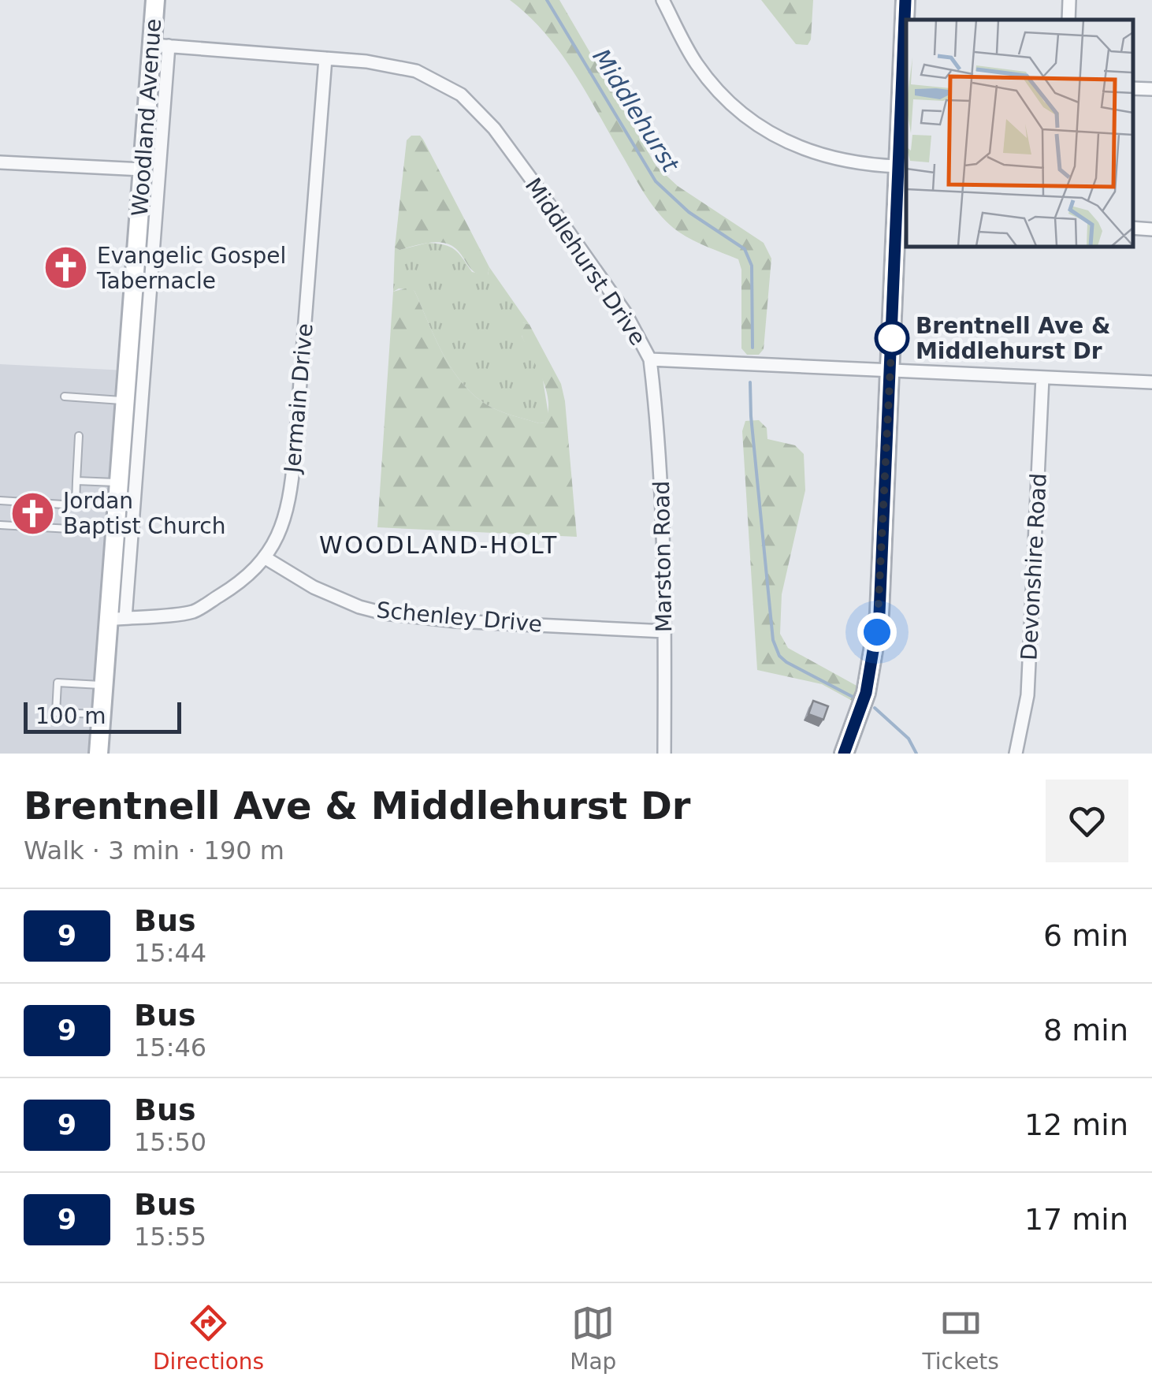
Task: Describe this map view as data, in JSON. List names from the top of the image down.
{
  "streets": {
    "street": [
      "Woodland Avenue",
      "Middlehurst Drive",
      "Jermain Drive",
      "Marston Road",
      "Devonshire Road",
      "Schenley Drive"
    ]
  },
  "crossings": [
    ["Woodland Avenue", "Middlehurst Drive"],
    ["Woodland Avenue", "Jermain Drive"],
    ["Middlehurst Drive", "Jermain Drive"],
    ["Middlehurst Drive", "Marston Road"],
    ["Middlehurst Drive", "Devonshire Road"],
    ["Jermain Drive", "Schenley Drive"],
    ["Marston Road", "Schenley Drive"]
  ],
  "districts": ["WOODLAND-HOLT"],
  "water": ["Middlehurst"],
  "places": {
    "church": ["Evangelic Gospel Tabernacle", "Jordan Baptist Church"],
    "other": ["Brentnell Ave & Middlehurst Dr"]
  },
  "lines": ["bus line 9"],
  "scale_bar": "100 m",
  "page": {
    "scale": "100 m",
    "heading": ["Brentnell Ave & Middlehurst Dr", "Walk · 3 min · 190 m"],
    "list": [
      {
        "mark": "9",
        "name": "Bus",
        "note": "15:44",
        "value": "6 min"
      },
      {
        "mark": "9",
        "name": "Bus",
        "note": "15:46",
        "value": "8 min"
      },
      {
        "mark": "9",
        "name": "Bus",
        "note": "15:50",
        "value": "12 min"
      },
      {
        "mark": "9",
        "name": "Bus",
        "note": "15:55",
        "value": "17 min"
      }
    ],
    "tabs": ["Directions", "Map", "Tickets"]
  }
}
